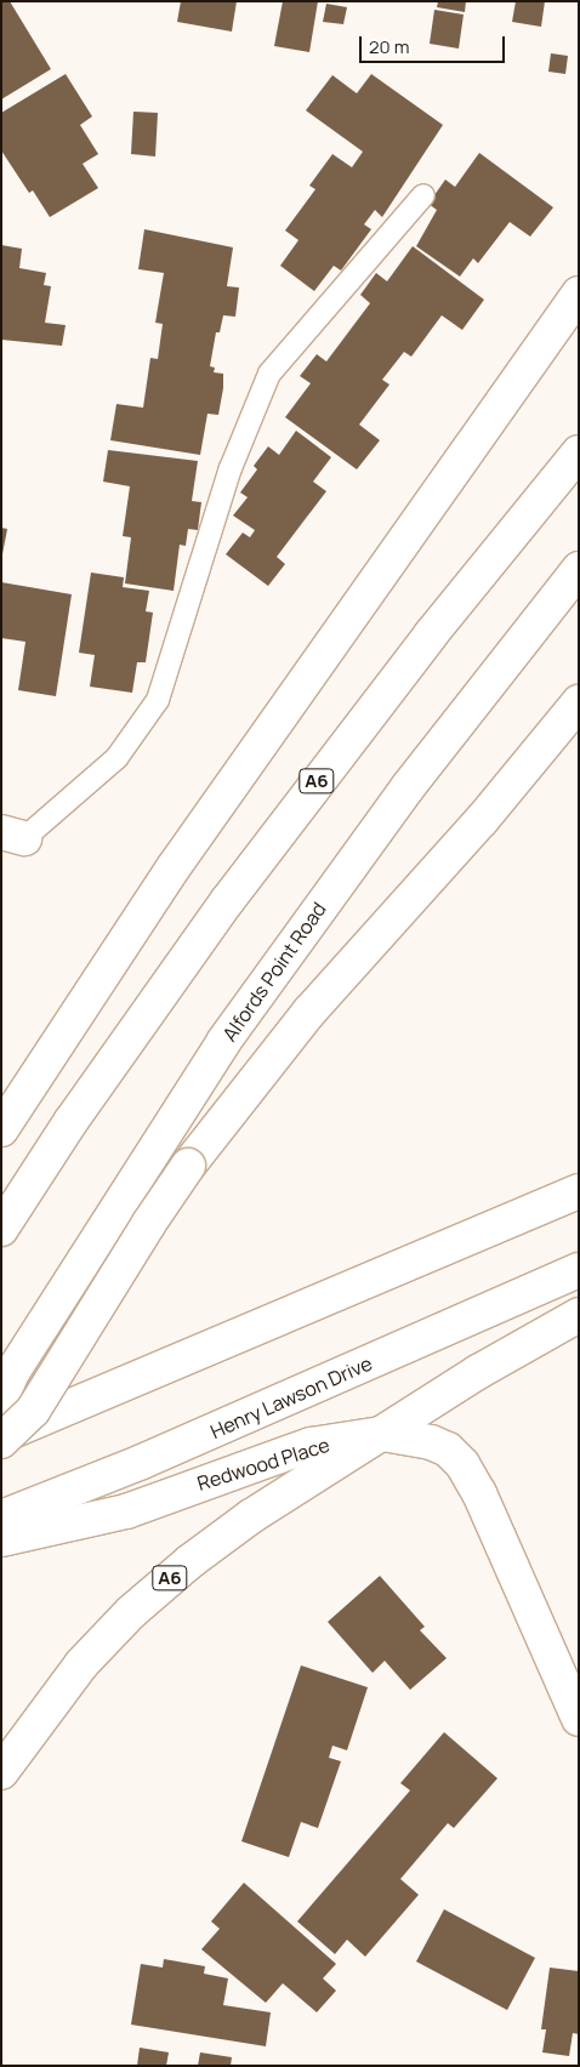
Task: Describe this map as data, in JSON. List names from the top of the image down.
{
  "streets": {
    "main road": [
      "A6",
      "Alfords Point Road",
      "Henry Lawson Drive",
      "Redwood Place"
    ]
  },
  "crossings": [
    ["A6", "Redwood Place"]
  ],
  "scale_bar": "20 m"
}
